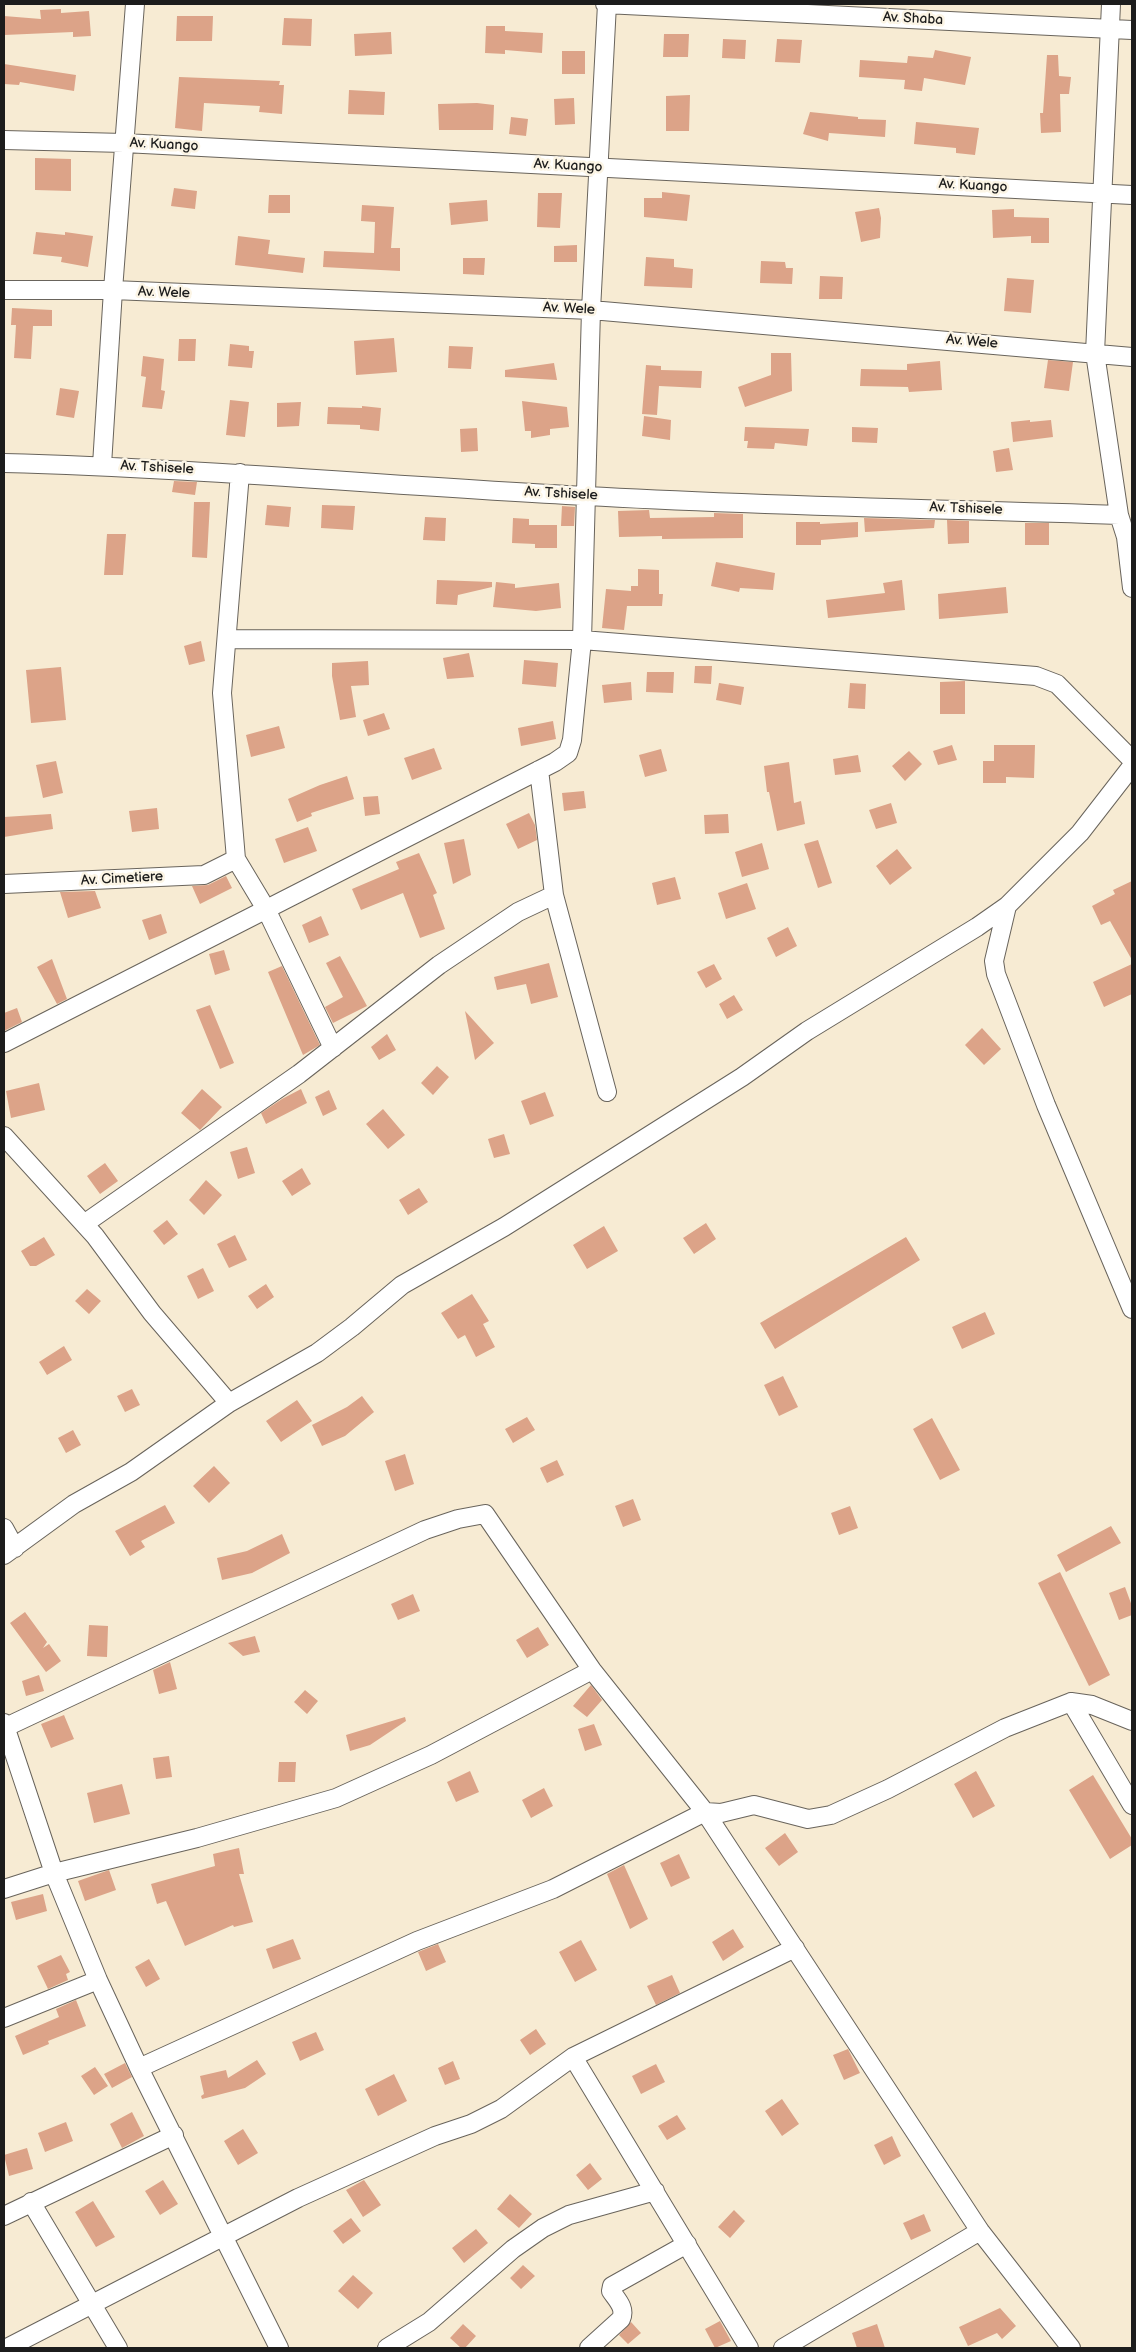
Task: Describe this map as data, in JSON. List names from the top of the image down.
{
  "streets": {
    "street": [
      "Av. Shaba",
      "Av. Kuango",
      "Av. Wele",
      "Av. Tshisele",
      "Av. Cimetiere"
    ]
  }
}
